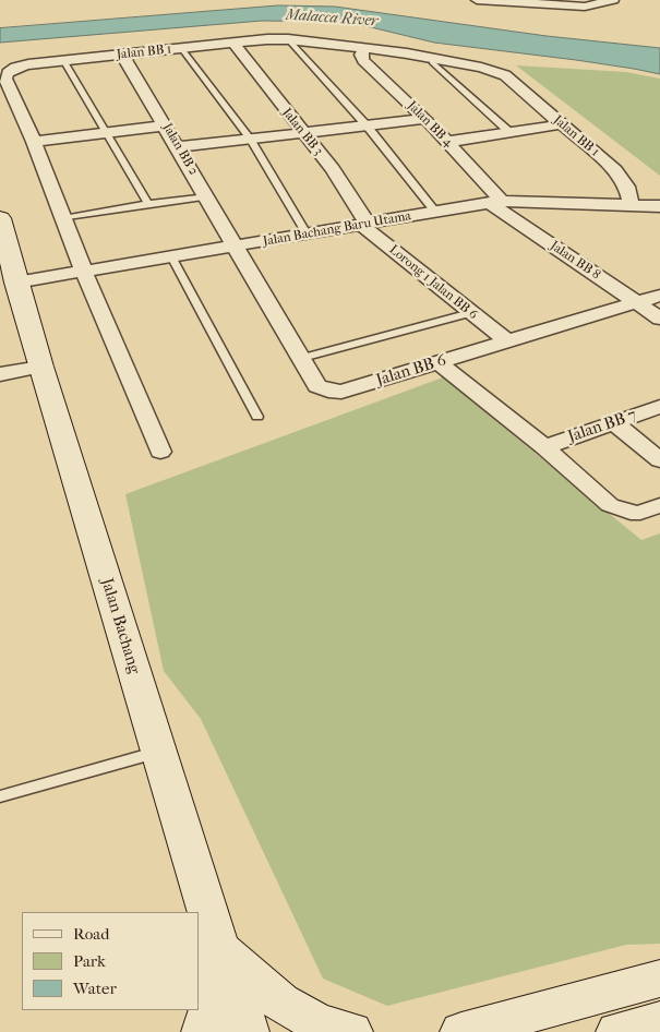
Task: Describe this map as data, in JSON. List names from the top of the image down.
{
  "streets": {
    "street": [
      "Jalan BB 1",
      "Jalan BB 4",
      "Jalan BB 3",
      "Jalan BB 2",
      "Jalan Bachang Baru Utama",
      "Jalan BB 8",
      "Lorong 1 Jalan BB 6",
      "Jalan BB 6",
      "Jalan BB 7",
      "Jalan Bachang"
    ]
  },
  "crossings": [
    ["Jalan BB 1", "Jalan BB 4"],
    ["Jalan BB 1", "Jalan BB 3"],
    ["Jalan BB 1", "Jalan BB 2"],
    ["Jalan BB 1", "Jalan Bachang Baru Utama"],
    ["Jalan BB 4", "Jalan Bachang Baru Utama"],
    ["Jalan BB 4", "Jalan BB 8"],
    ["Jalan BB 3", "Jalan Bachang Baru Utama"],
    ["Jalan BB 3", "Lorong 1 Jalan BB 6"],
    ["Jalan BB 2", "Jalan Bachang Baru Utama"],
    ["Jalan BB 2", "Jalan BB 6"],
    ["Jalan Bachang Baru Utama", "Jalan BB 8"],
    ["Jalan Bachang Baru Utama", "Lorong 1 Jalan BB 6"],
    ["Jalan Bachang Baru Utama", "Jalan BB 6"],
    ["Jalan Bachang Baru Utama", "Jalan Bachang"],
    ["Jalan BB 8", "Jalan BB 6"],
    ["Lorong 1 Jalan BB 6", "Jalan BB 6"]
  ],
  "water": ["Malacca River"],
  "legend": ["Road", "Park", "Water"]
}
